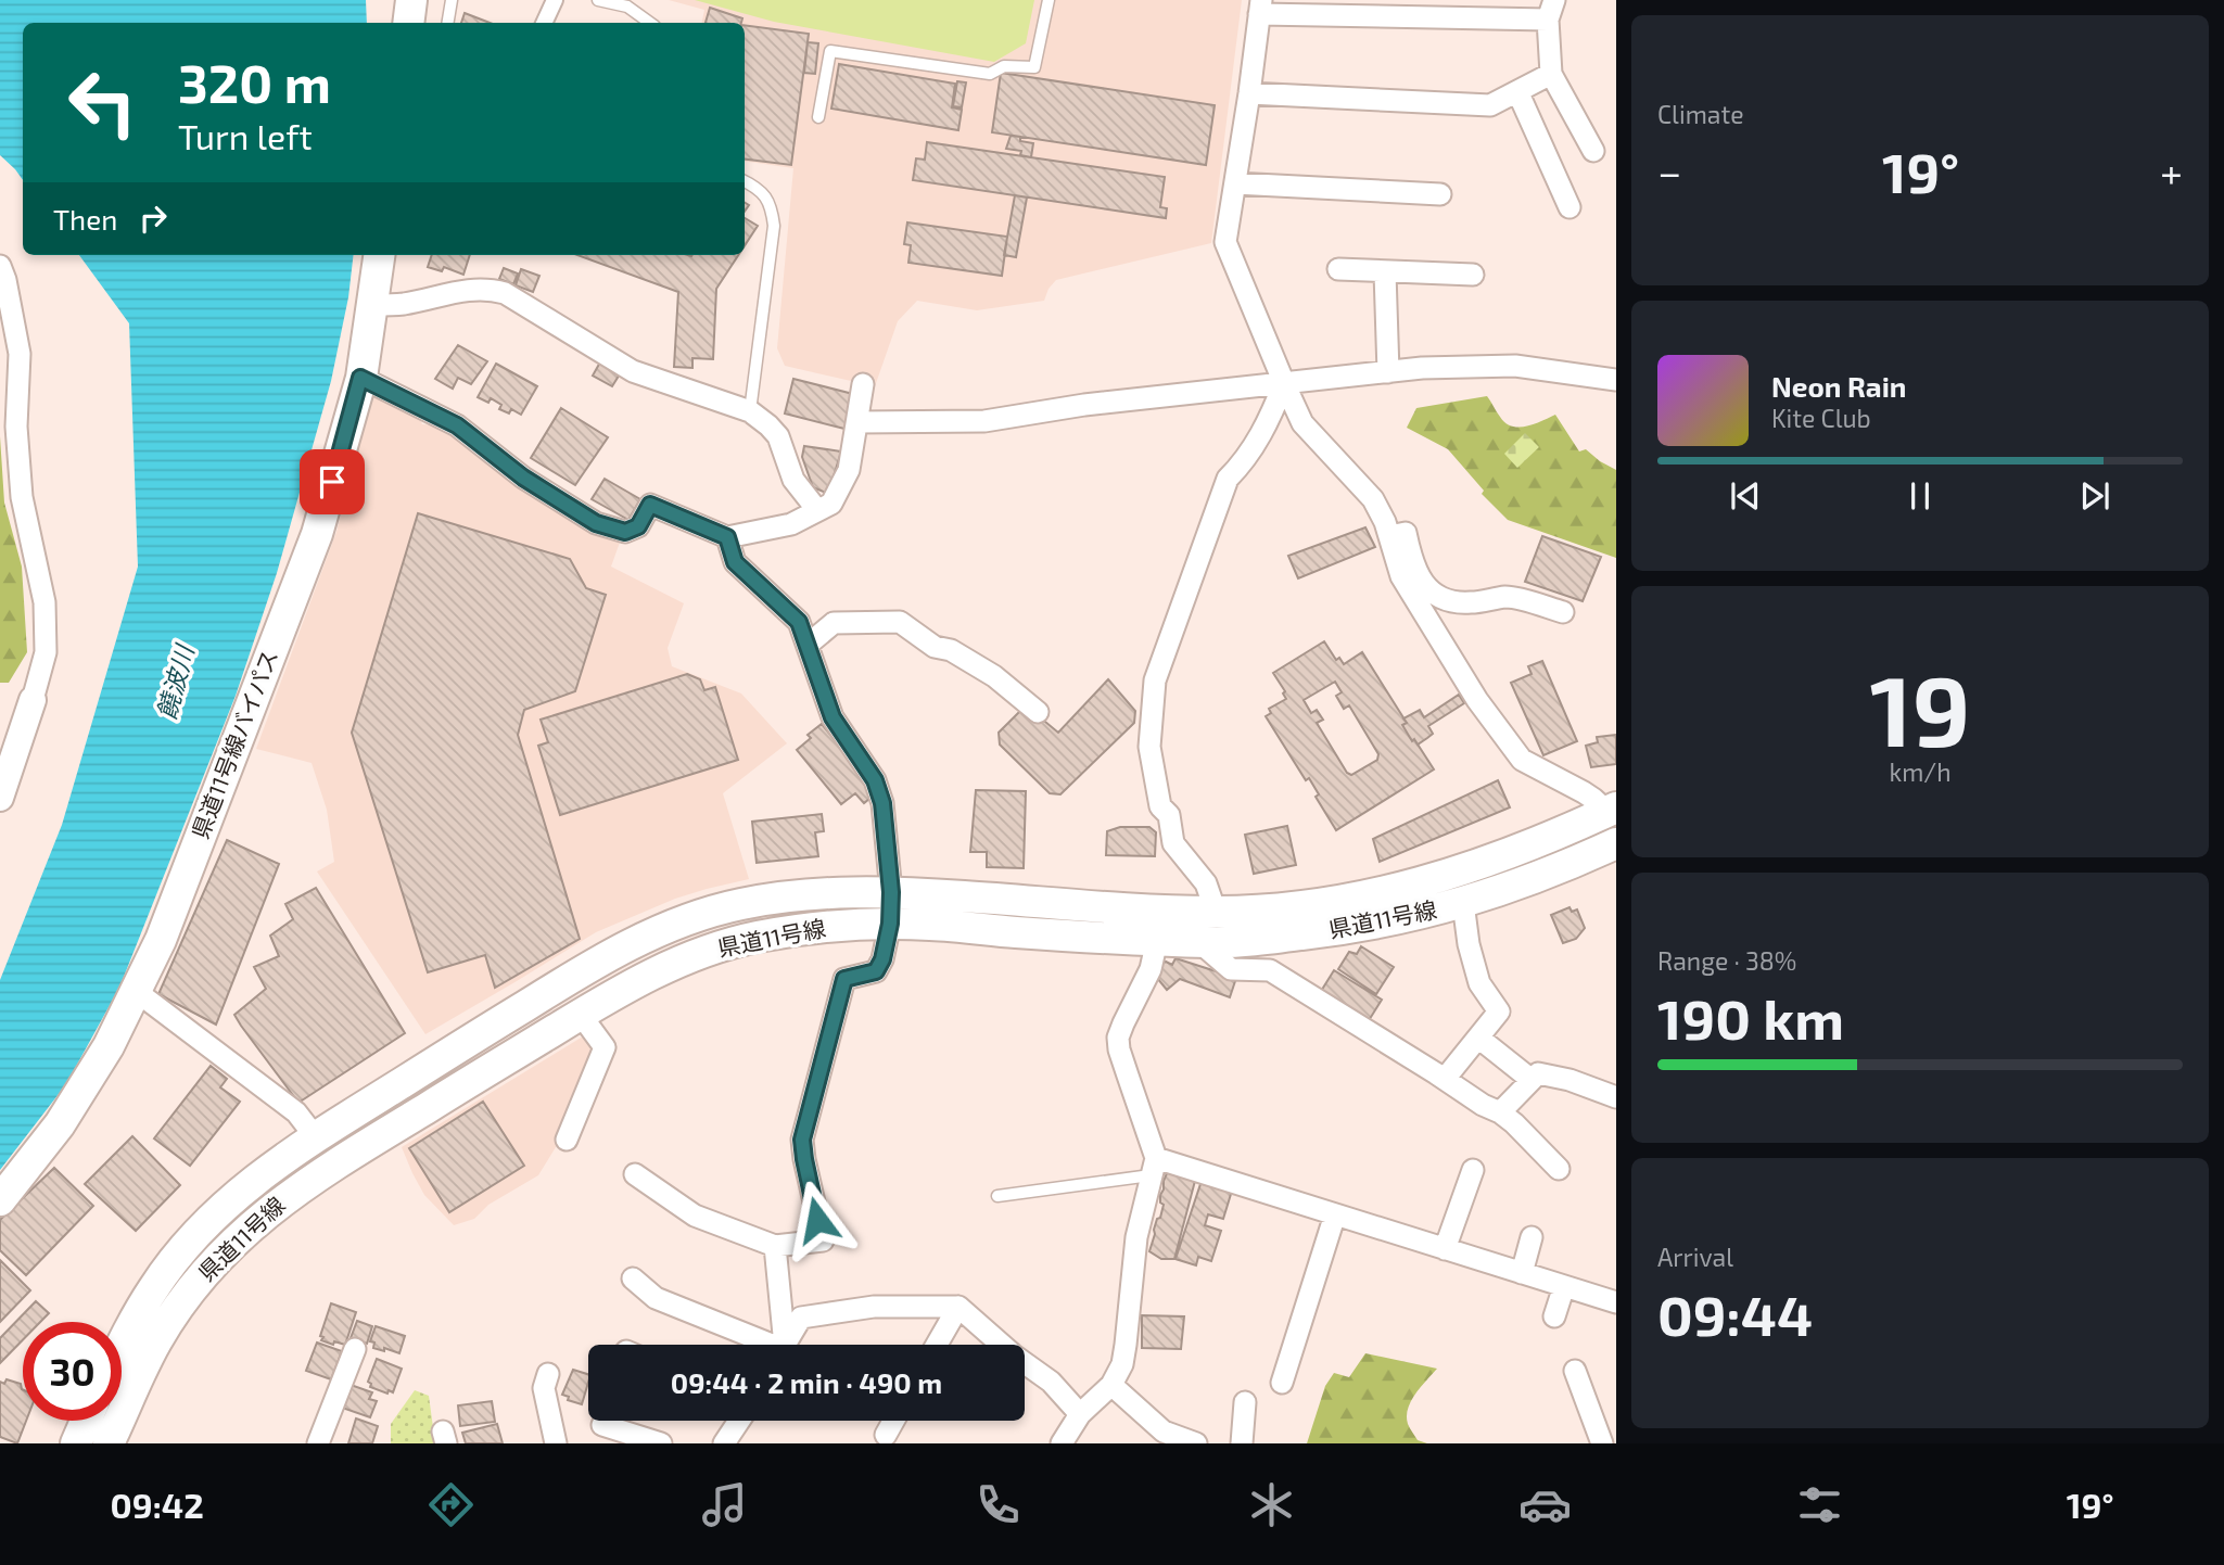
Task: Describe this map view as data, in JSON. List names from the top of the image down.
{
  "streets": {
    "main road": ["県道11号線バイパス", "県道11号線"]
  },
  "water": ["饒波川"],
  "page": {
    "tile": [
      "Climate",
      ["19", "km/h"],
      ["Range · 38%", "190 km"],
      ["Arrival", "09:44"]
    ],
    "turn": ["320 m", "Turn left"],
    "heat": ["−", "19°", "+"],
    "then": "Then",
    "song": ["Neon Rain", "Kite Club"],
    "limit": "30",
    "trip": "09:44 · 2 min · 490 m",
    "tabs": ["09:42", "19°"]
  }
}
